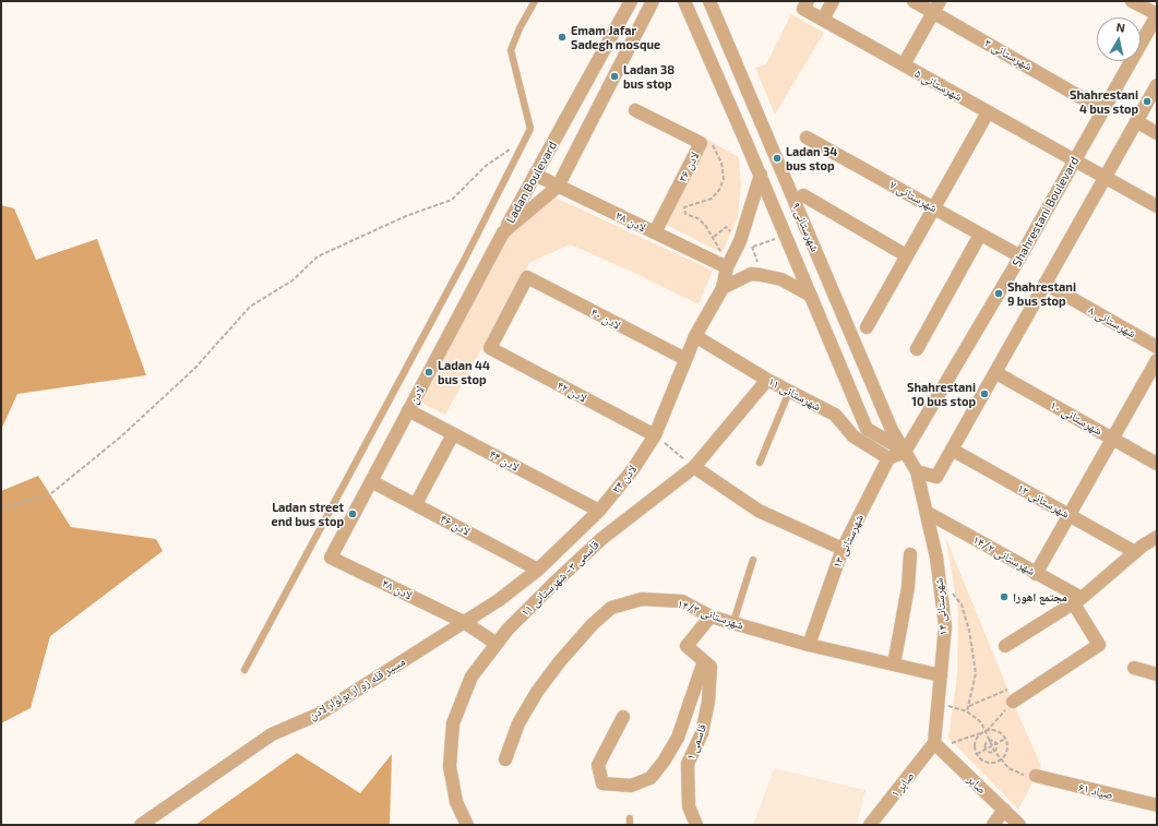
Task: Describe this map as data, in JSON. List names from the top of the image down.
{
  "streets": {
    "street": [
      "شهرستانی ۳",
      "شهرستانی ۵",
      "لادن ۳۶",
      "Ladan Boulevard",
      "شهرستانی ۷",
      "Shahrestani Boulevard",
      "لادن ۳۸",
      "شهرستانی ۹",
      "لادن ۴۰",
      "شهرستانی ۸",
      "لادن ۴۲",
      "شهرستانی ۱۱",
      "لادن",
      "شهرستانی ۱۰",
      "لادن ۴۴",
      "لادن ۳۴",
      "شهرستانی ۱۲",
      "لادن ۴۶",
      "شهرستانی ۱۳",
      "شهرستانی ۱۴/۲",
      "قاسمی ۳- شهرستانی ۱۱",
      "لادن ۴۸",
      "شهرستانی ۱۴",
      "شهرستانی ۱۴/۳",
      "مسیر قله زو از بولوار لادن",
      "قاسمی ۱",
      "صابر ۱",
      "صابر",
      "صیاد ۶۱"
    ]
  },
  "crossings": [
    ["شهرستانی ۳", "Shahrestani Boulevard"],
    ["شهرستانی ۵", "Shahrestani Boulevard"],
    ["لادن ۳۶", "لادن ۳۸"],
    ["Ladan Boulevard", "لادن ۳۸"],
    ["Ladan Boulevard", "لادن"],
    ["شهرستانی ۷", "Shahrestani Boulevard"],
    ["Shahrestani Boulevard", "شهرستانی ۹"],
    ["لادن ۳۸", "لادن ۳۴"],
    ["شهرستانی ۹", "شهرستانی ۱۴"],
    ["لادن ۴۰", "لادن ۴۲"],
    ["لادن ۴۰", "لادن ۳۴"],
    ["لادن ۴۲", "لادن ۳۴"],
    ["شهرستانی ۱۱", "لادن ۳۴"],
    ["شهرستانی ۱۱", "شهرستانی ۱۳"],
    ["شهرستانی ۱۱", "قاسمی ۳- شهرستانی ۱۱"],
    ["لادن", "لادن ۴۴"],
    ["لادن", "لادن ۴۶"],
    ["لادن", "لادن ۴۸"],
    ["لادن ۴۴", "لادن ۳۴"],
    ["لادن ۳۴", "لادن ۴۶"],
    ["لادن ۳۴", "لادن ۴۸"],
    ["لادن ۳۴", "مسیر قله زو از بولوار لادن"],
    ["شهرستانی ۱۳", "شهرستانی ۱۴/۳"],
    ["شهرستانی ۱۴/۲", "شهرستانی ۱۴"],
    ["قاسمی ۳- شهرستانی ۱۱", "لادن ۴۸"],
    ["لادن ۴۸", "مسیر قله زو از بولوار لادن"],
    ["شهرستانی ۱۴", "شهرستانی ۱۴/۳"],
    ["شهرستانی ۱۴", "صابر ۱"],
    ["شهرستانی ۱۴", "صابر"],
    ["صابر ۱", "صابر"]
  ],
  "places": [
    "Emam Jafar Sadegh mosque",
    "Ladan 38 bus stop",
    "Shahrestani 4 bus stop",
    "Ladan 34 bus stop",
    "Shahrestani 9 bus stop",
    "Ladan 44 bus stop",
    "Shahrestani 10 bus stop",
    "Ladan street end bus stop",
    "مجتمع اهورا"
  ],
  "north": "top"
}
